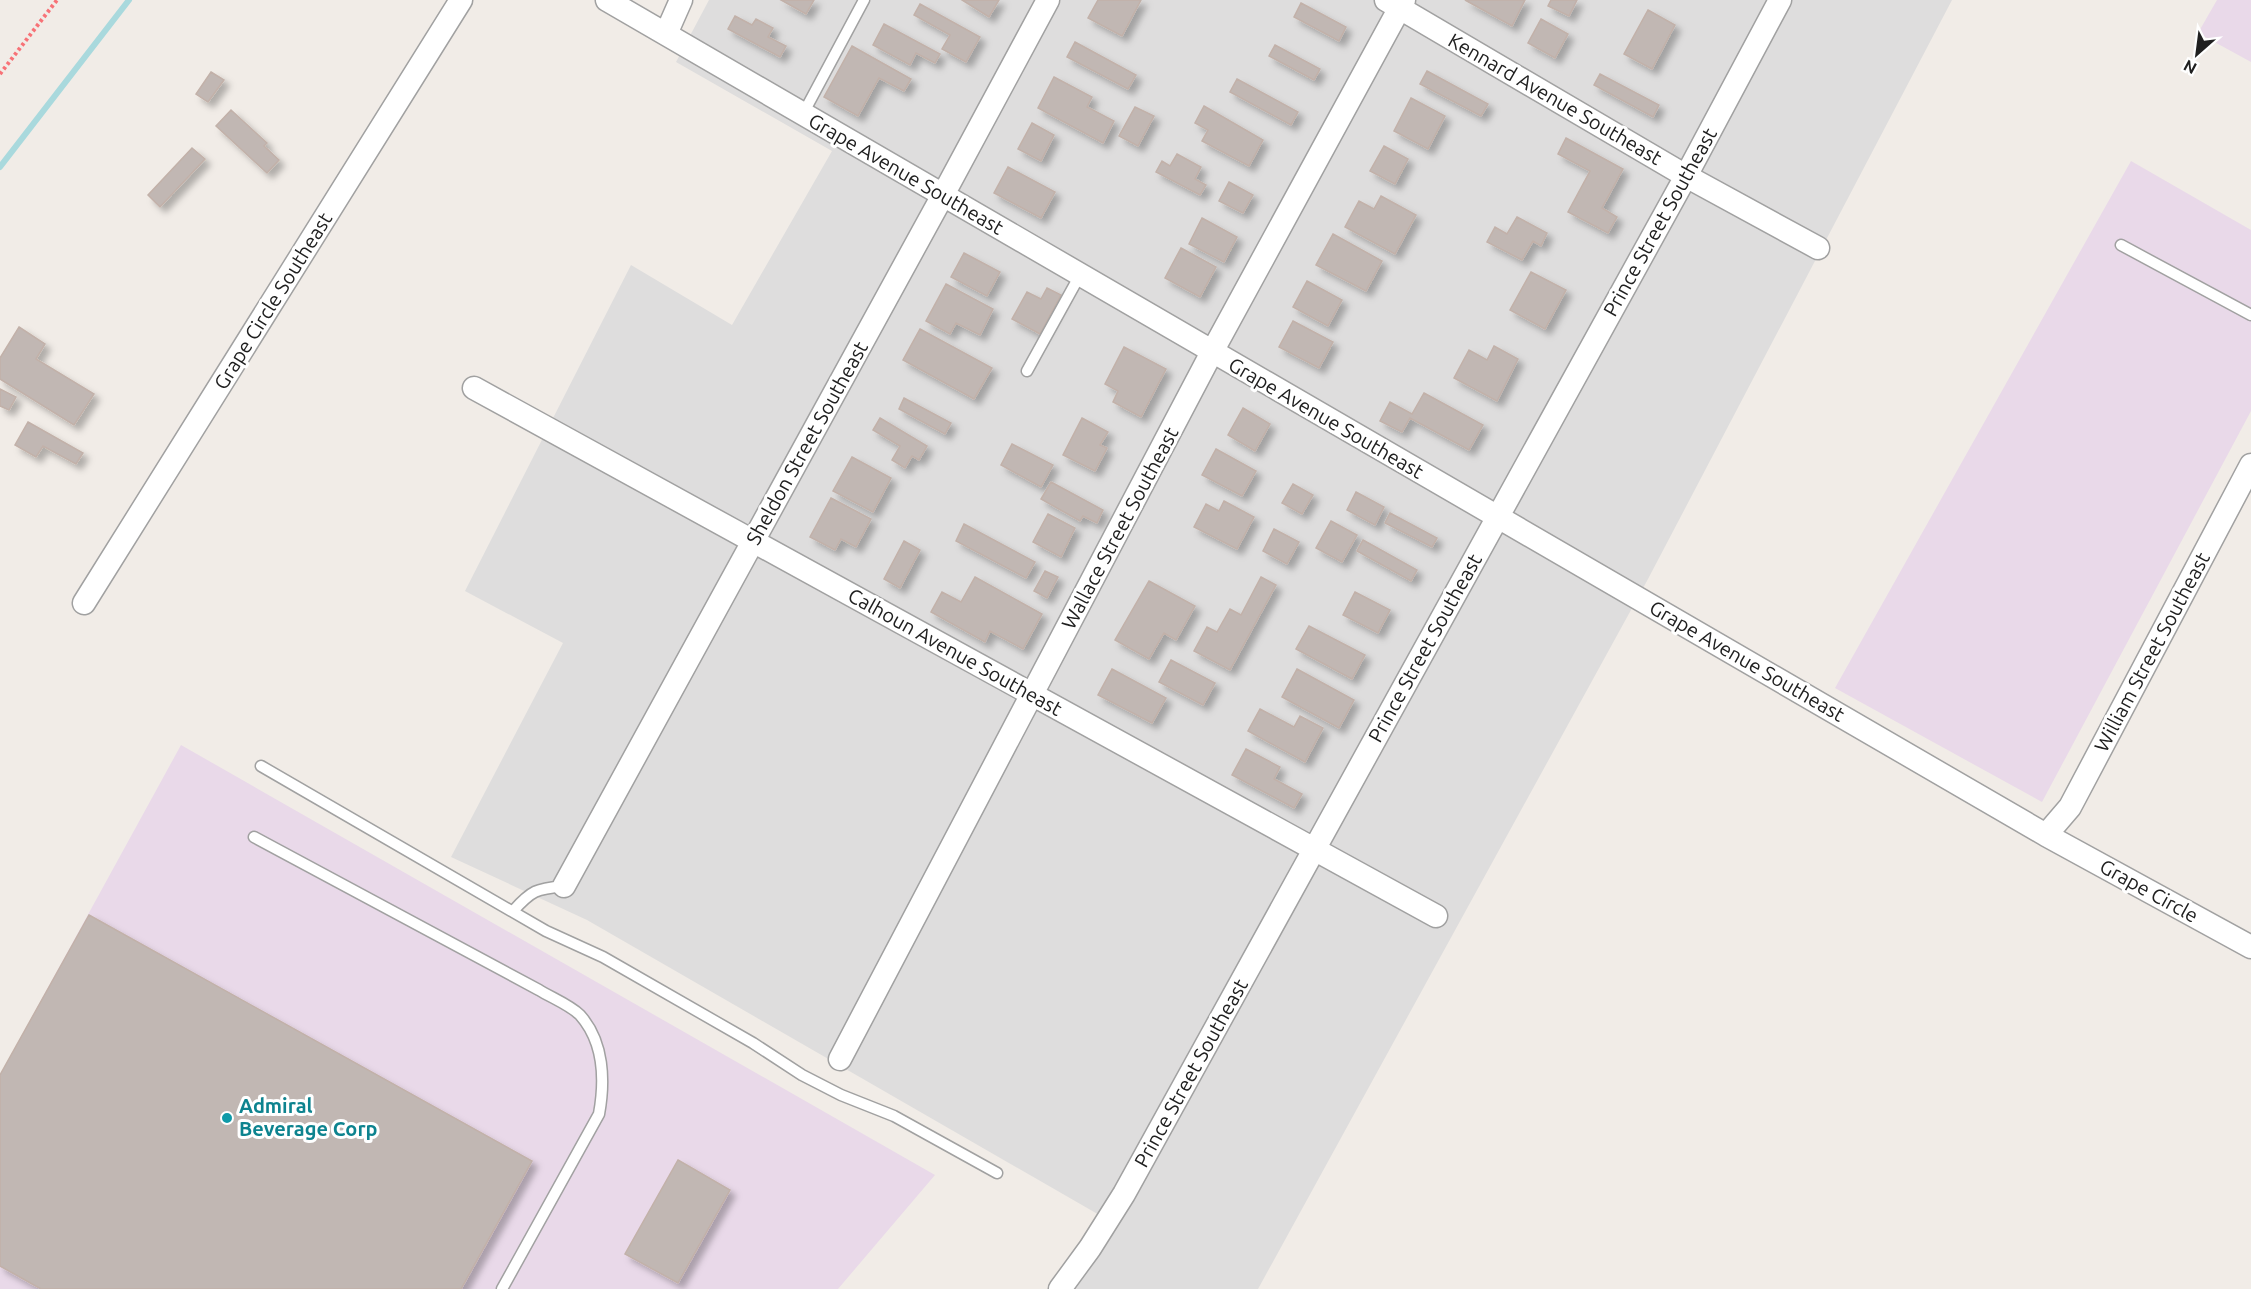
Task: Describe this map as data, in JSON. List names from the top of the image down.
{
  "streets": {
    "street": [
      "Kennard Avenue Southeast",
      "Grape Avenue Southeast",
      "Prince Street Southeast",
      "Grape Circle Southeast",
      "Sheldon Street Southeast",
      "Wallace Street Southeast",
      "Calhoun Avenue Southeast",
      "William Street Southeast",
      "Grape Circle"
    ]
  },
  "crossings": [
    ["Kennard Avenue Southeast", "Prince Street Southeast"],
    ["Kennard Avenue Southeast", "Wallace Street Southeast"],
    ["Grape Avenue Southeast", "Prince Street Southeast"],
    ["Grape Avenue Southeast", "Sheldon Street Southeast"],
    ["Grape Avenue Southeast", "Wallace Street Southeast"],
    ["Grape Avenue Southeast", "William Street Southeast"],
    ["Grape Avenue Southeast", "Grape Circle"],
    ["Prince Street Southeast", "Calhoun Avenue Southeast"],
    ["Sheldon Street Southeast", "Calhoun Avenue Southeast"],
    ["Wallace Street Southeast", "Calhoun Avenue Southeast"],
    ["William Street Southeast", "Grape Circle"]
  ],
  "places": ["Admiral Beverage Corp"],
  "north": "bottom left"
}
